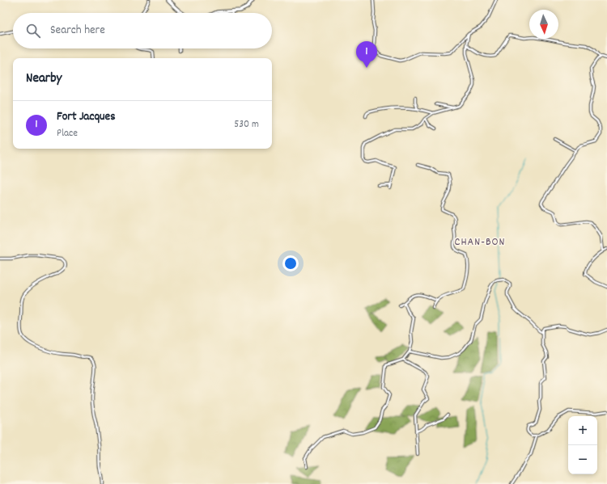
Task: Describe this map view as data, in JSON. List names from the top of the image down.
{
  "districts": ["CHAN-BON"],
  "north": "bottom",
  "page": {
    "search": "Search here",
    "pins": "1",
    "heading": "Nearby",
    "list": [
      {
        "mark": "1",
        "name": "Fort Jacques",
        "note": "Place",
        "value": "530 m"
      }
    ],
    "map_buttons": ["+", "−"]
  }
}
